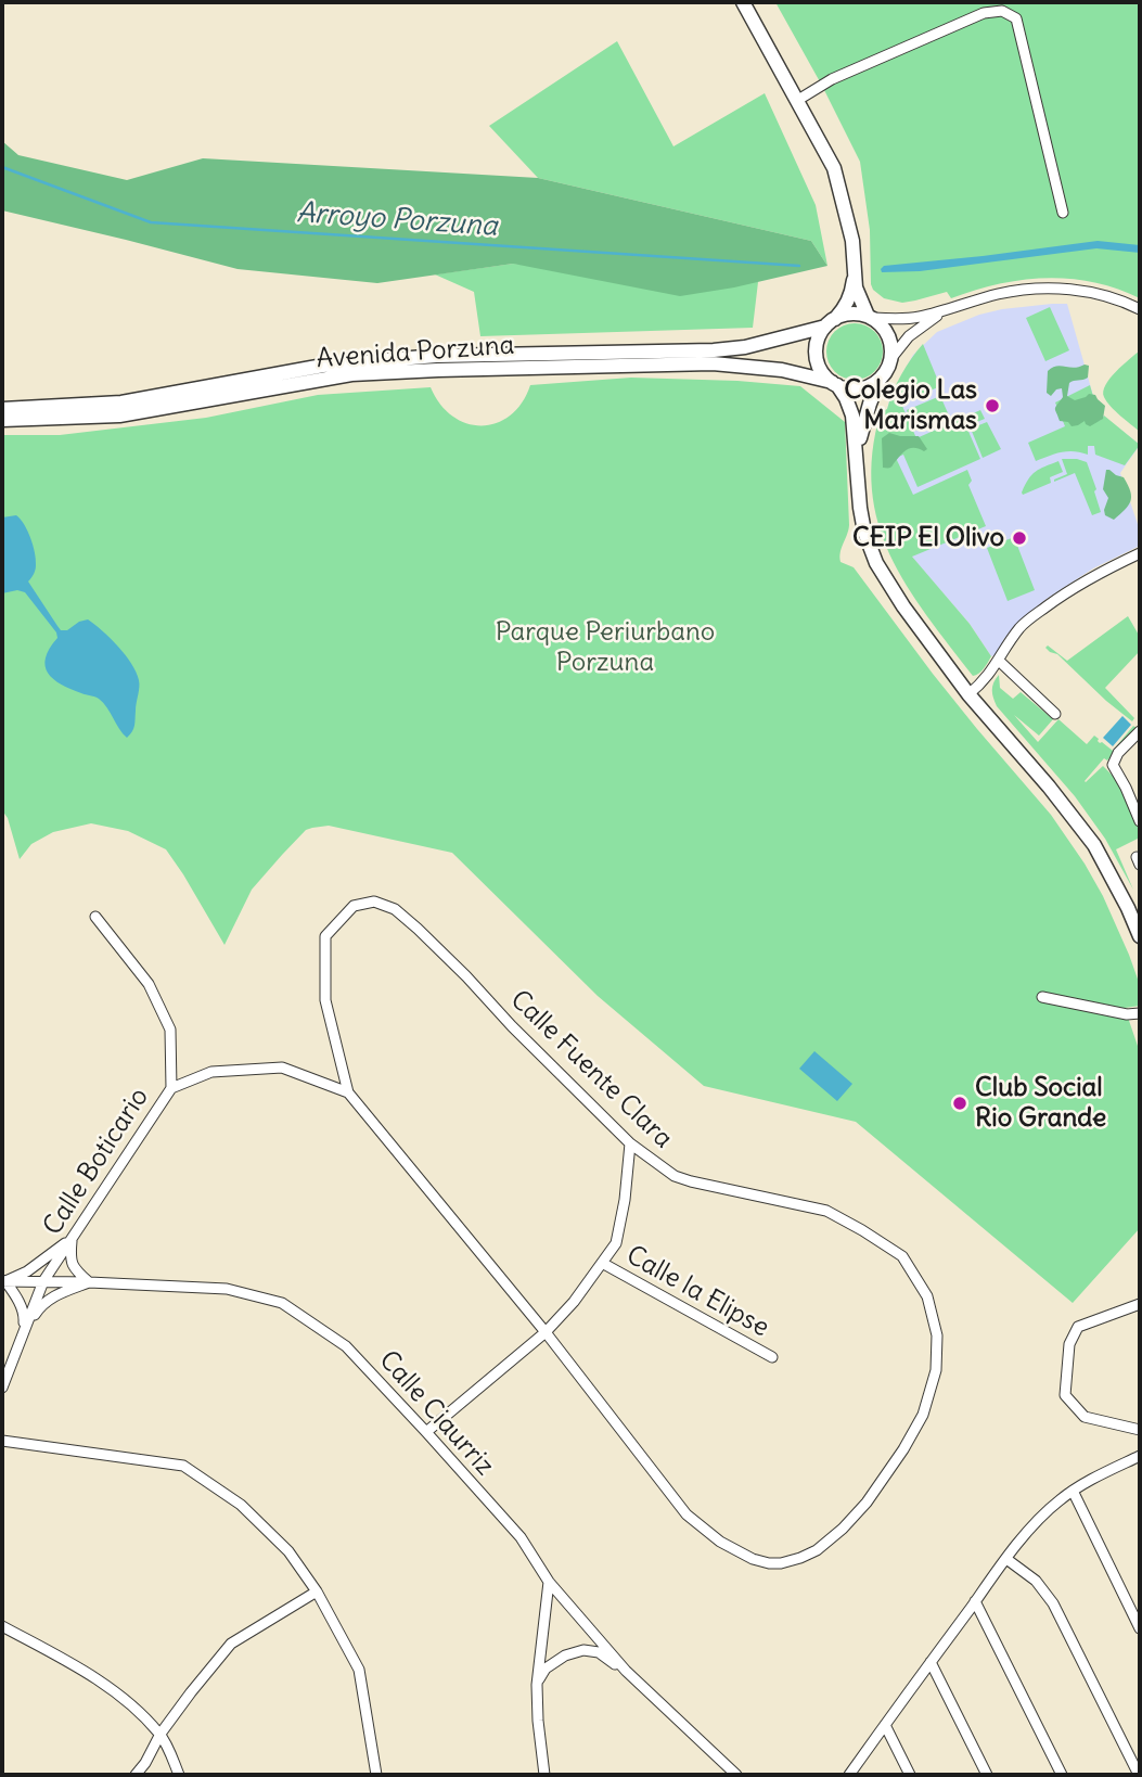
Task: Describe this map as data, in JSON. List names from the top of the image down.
{
  "streets": {
    "street": [
      "Avenida Porzuna",
      "Calle Fuente Clara",
      "Calle Boticario",
      "Calle la Elipse",
      "Calle Ciaurriz"
    ]
  },
  "crossings": [
    ["Calle Fuente Clara", "Calle Boticario"],
    ["Calle Boticario", "Calle Ciaurriz"]
  ],
  "water": ["Arroyo Porzuna"],
  "parks": ["Parque Periurbano Porzuna"],
  "places": ["Colegio Las Marismas", "CEIP El Olivo", "Club Social Rio Grande"]
}
